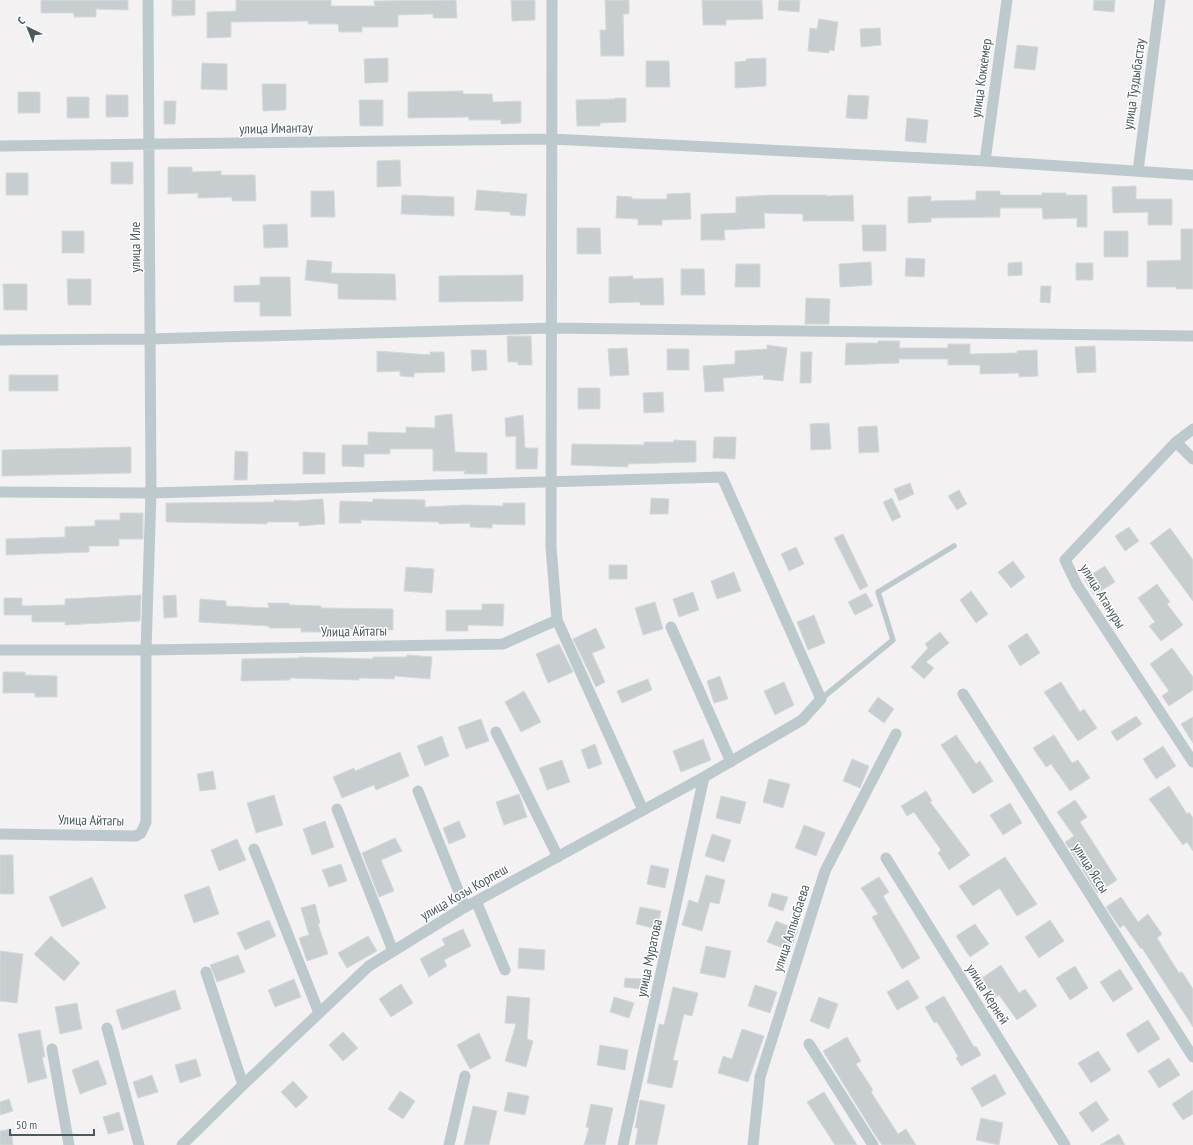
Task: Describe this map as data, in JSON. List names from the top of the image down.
{
  "streets": {
    "street": [
      "улица Коккемер",
      "улица Туздыбастау",
      "улица Имантау",
      "улица Иле",
      "улица Атануры",
      "Улица Айтагы",
      "улица Яссы",
      "улица Козы Корпеш",
      "улица Алпысбаева",
      "улица Муратова",
      "улица Керней"
    ]
  },
  "crossings": [
    ["улица Коккемер", "улица Имантау"],
    ["улица Туздыбастау", "улица Имантау"],
    ["улица Имантау", "улица Иле"],
    ["улица Иле", "Улица Айтагы"],
    ["улица Козы Корпеш", "улица Муратова"]
  ],
  "scale_bar": "50 m",
  "north": "top left"
}
